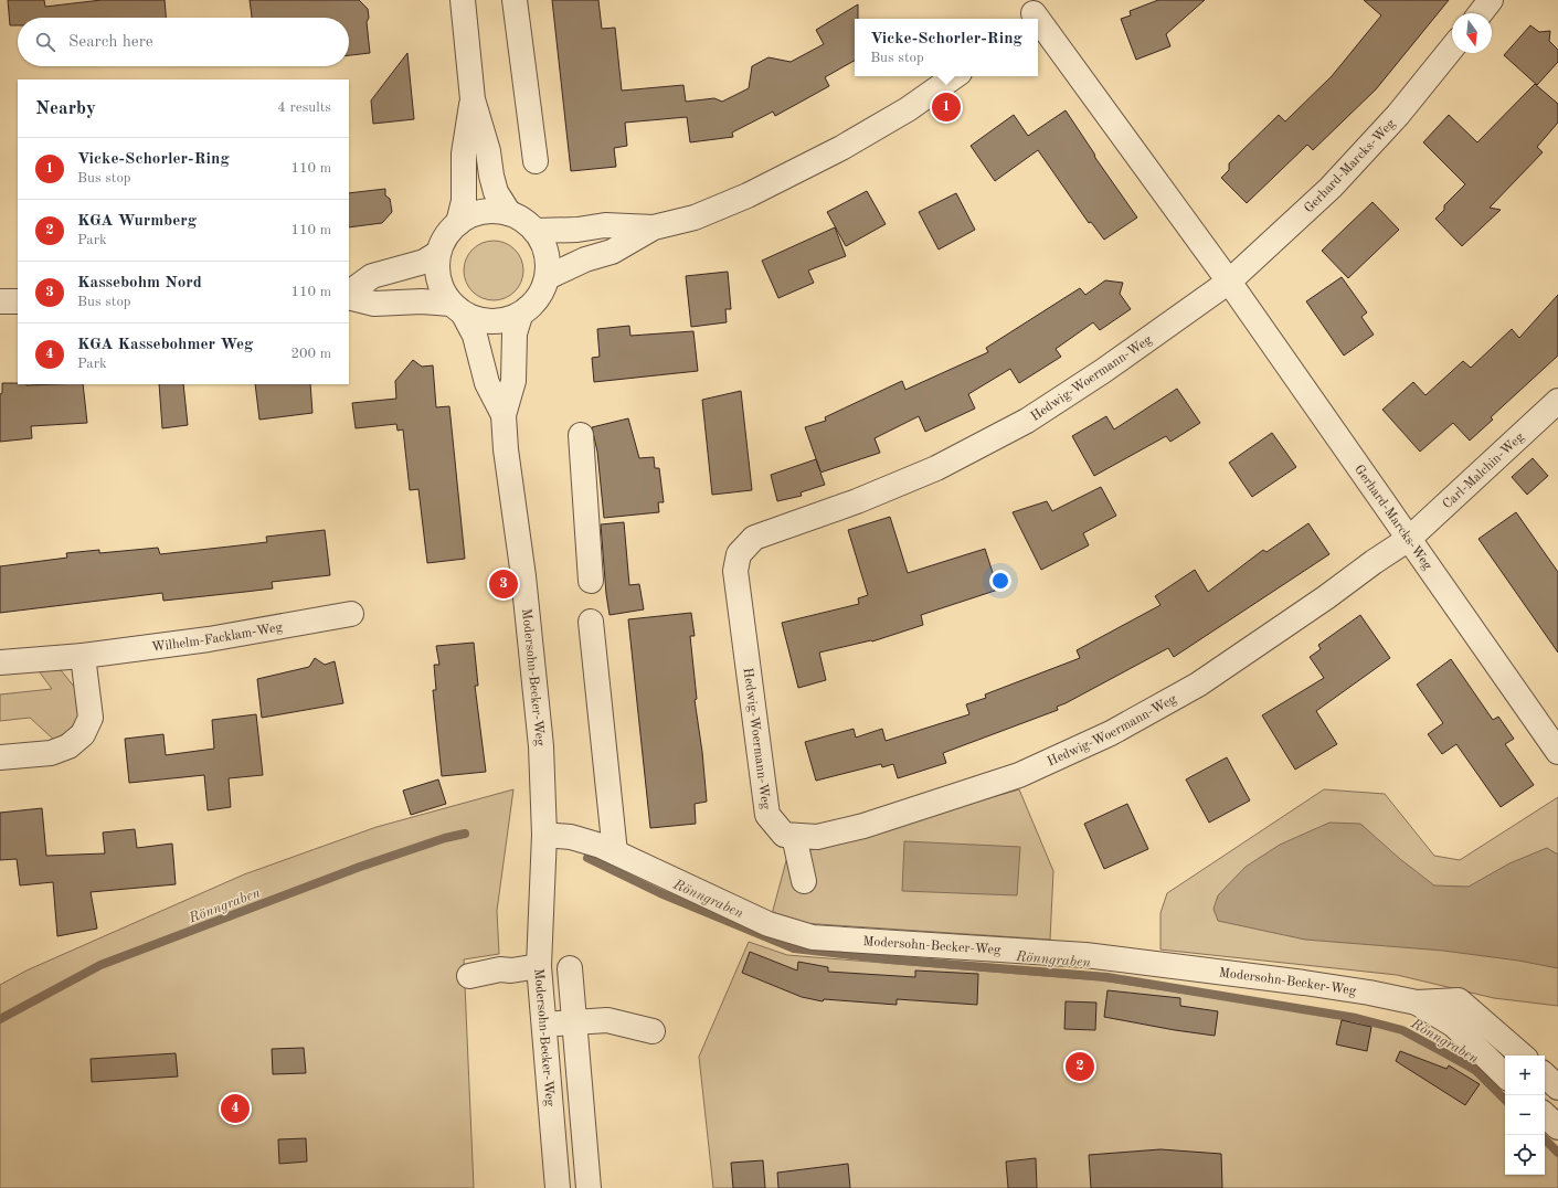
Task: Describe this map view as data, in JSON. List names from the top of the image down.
{
  "streets": {
    "street": [
      "Gerhard-Marcks-Weg",
      "Hedwig-Woermann-Weg",
      "Carl-Malchin-Weg",
      "Wilhelm-Facklam-Weg",
      "Modersohn-Becker-Weg"
    ]
  },
  "crossings": [
    ["Gerhard-Marcks-Weg", "Hedwig-Woermann-Weg"],
    ["Gerhard-Marcks-Weg", "Carl-Malchin-Weg"],
    ["Hedwig-Woermann-Weg", "Carl-Malchin-Weg"]
  ],
  "water": ["Rönngraben"],
  "north": "bottom",
  "page": {
    "search": "Search here",
    "popup": ["Vicke-Schorler-Ring", "Bus stop"],
    "heading": ["Nearby", "4 results"],
    "pins": [
      "1",
      "3",
      "2",
      "4"
    ],
    "list": [
      {
        "mark": "1",
        "name": "Vicke-Schorler-Ring",
        "note": "Bus stop",
        "value": "110 m"
      },
      {
        "mark": "2",
        "name": "KGA Wurmberg",
        "note": "Park",
        "value": "110 m"
      },
      {
        "mark": "3",
        "name": "Kassebohm Nord",
        "note": "Bus stop",
        "value": "110 m"
      },
      {
        "mark": "4",
        "name": "KGA Kassebohmer Weg",
        "note": "Park",
        "value": "200 m"
      }
    ],
    "map_buttons": ["+", "−"]
  }
}
